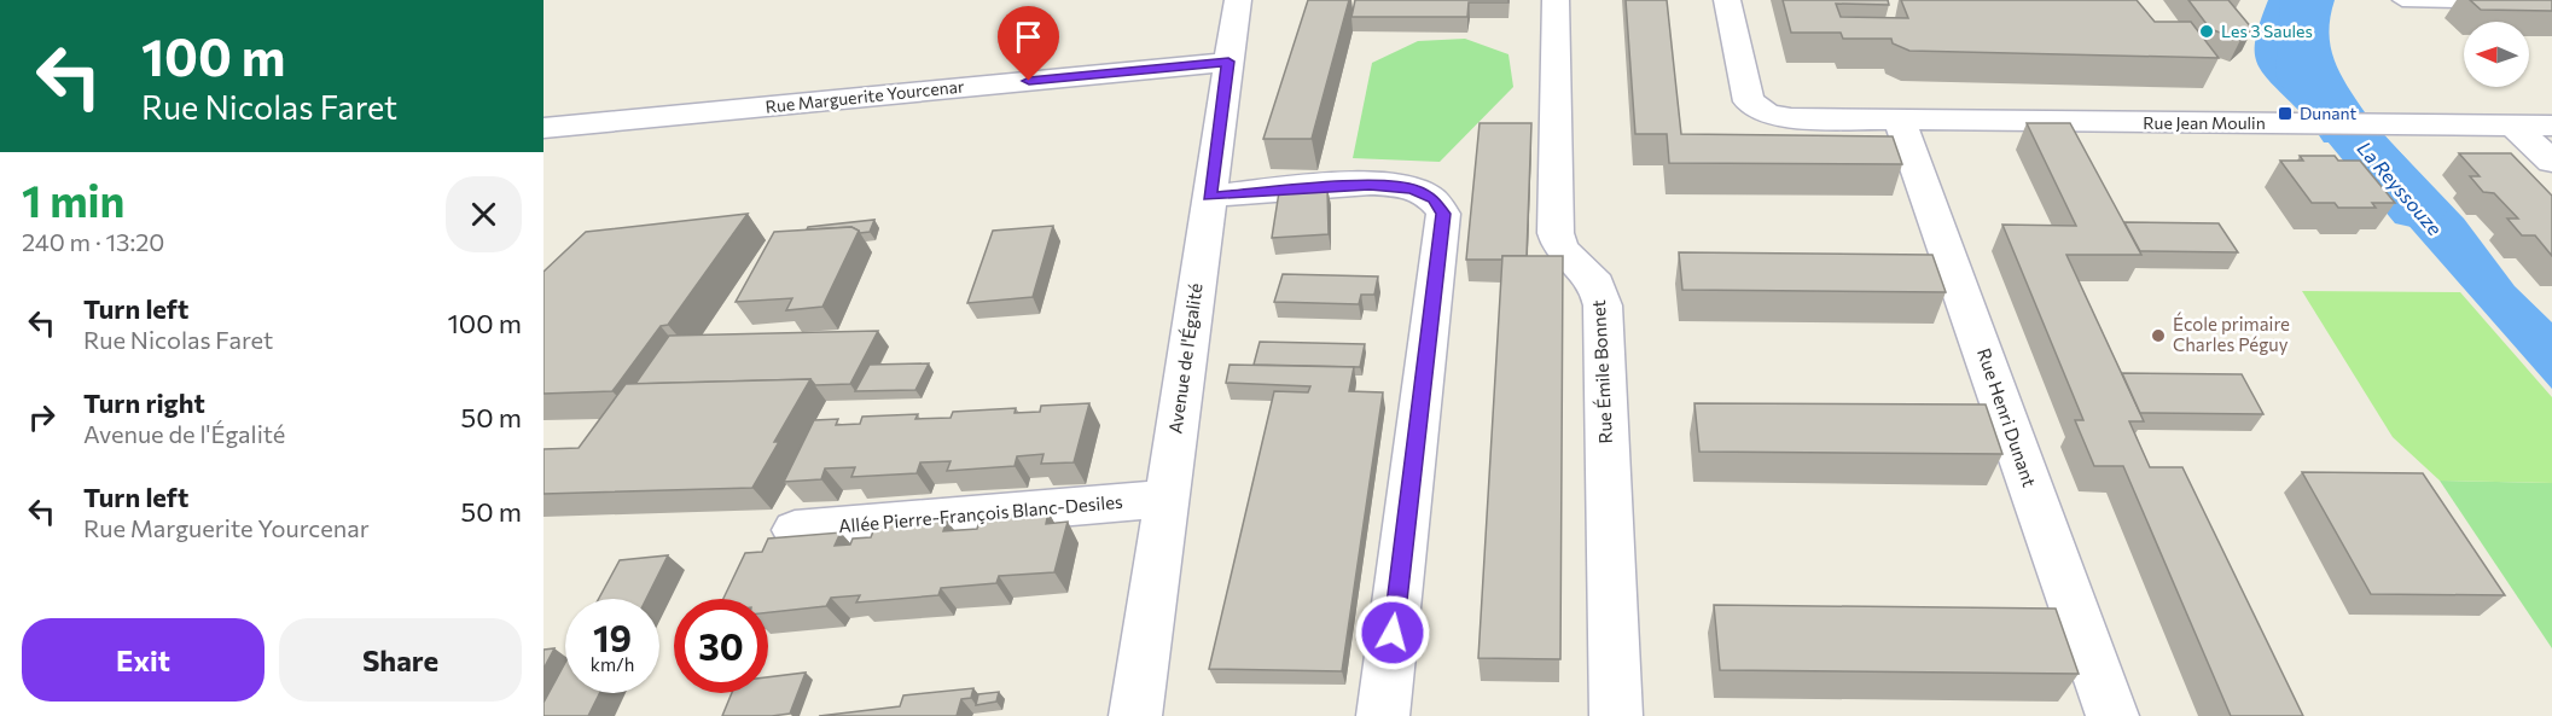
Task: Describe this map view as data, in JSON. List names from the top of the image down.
{
  "streets": {
    "street": [
      "Rue Marguerite Yourcenar",
      "Rue Jean Moulin",
      "Avenue de l'Égalité",
      "Rue Émile Bonnet",
      "Rue Henri Dunant",
      "Allée Pierre-François Blanc-Desiles"
    ]
  },
  "crossings": [
    ["Rue Marguerite Yourcenar", "Avenue de l'Égalité"],
    ["Rue Jean Moulin", "Rue Henri Dunant"],
    ["Avenue de l'Égalité", "Allée Pierre-François Blanc-Desiles"]
  ],
  "water": ["La Reyssouze"],
  "places": {
    "other": ["Les 3 Saules", "École primaire Charles Péguy"],
    "transit": ["Dunant"]
  },
  "north": "left",
  "page": {
    "turn": ["100 m", "Rue Nicolas Faret"],
    "heading": ["1 min", "240 m · 13:20"],
    "list": [
      {
        "name": "Turn left",
        "note": "Rue Nicolas Faret",
        "value": "100 m"
      },
      {
        "name": "Turn right",
        "note": "Avenue de l'Égalité",
        "value": "50 m"
      },
      {
        "name": "Turn left",
        "note": "Rue Marguerite Yourcenar",
        "value": "50 m"
      }
    ],
    "speed": "19 km/h",
    "limit": "30",
    "buttons": ["Exit", "Share"]
  }
}
